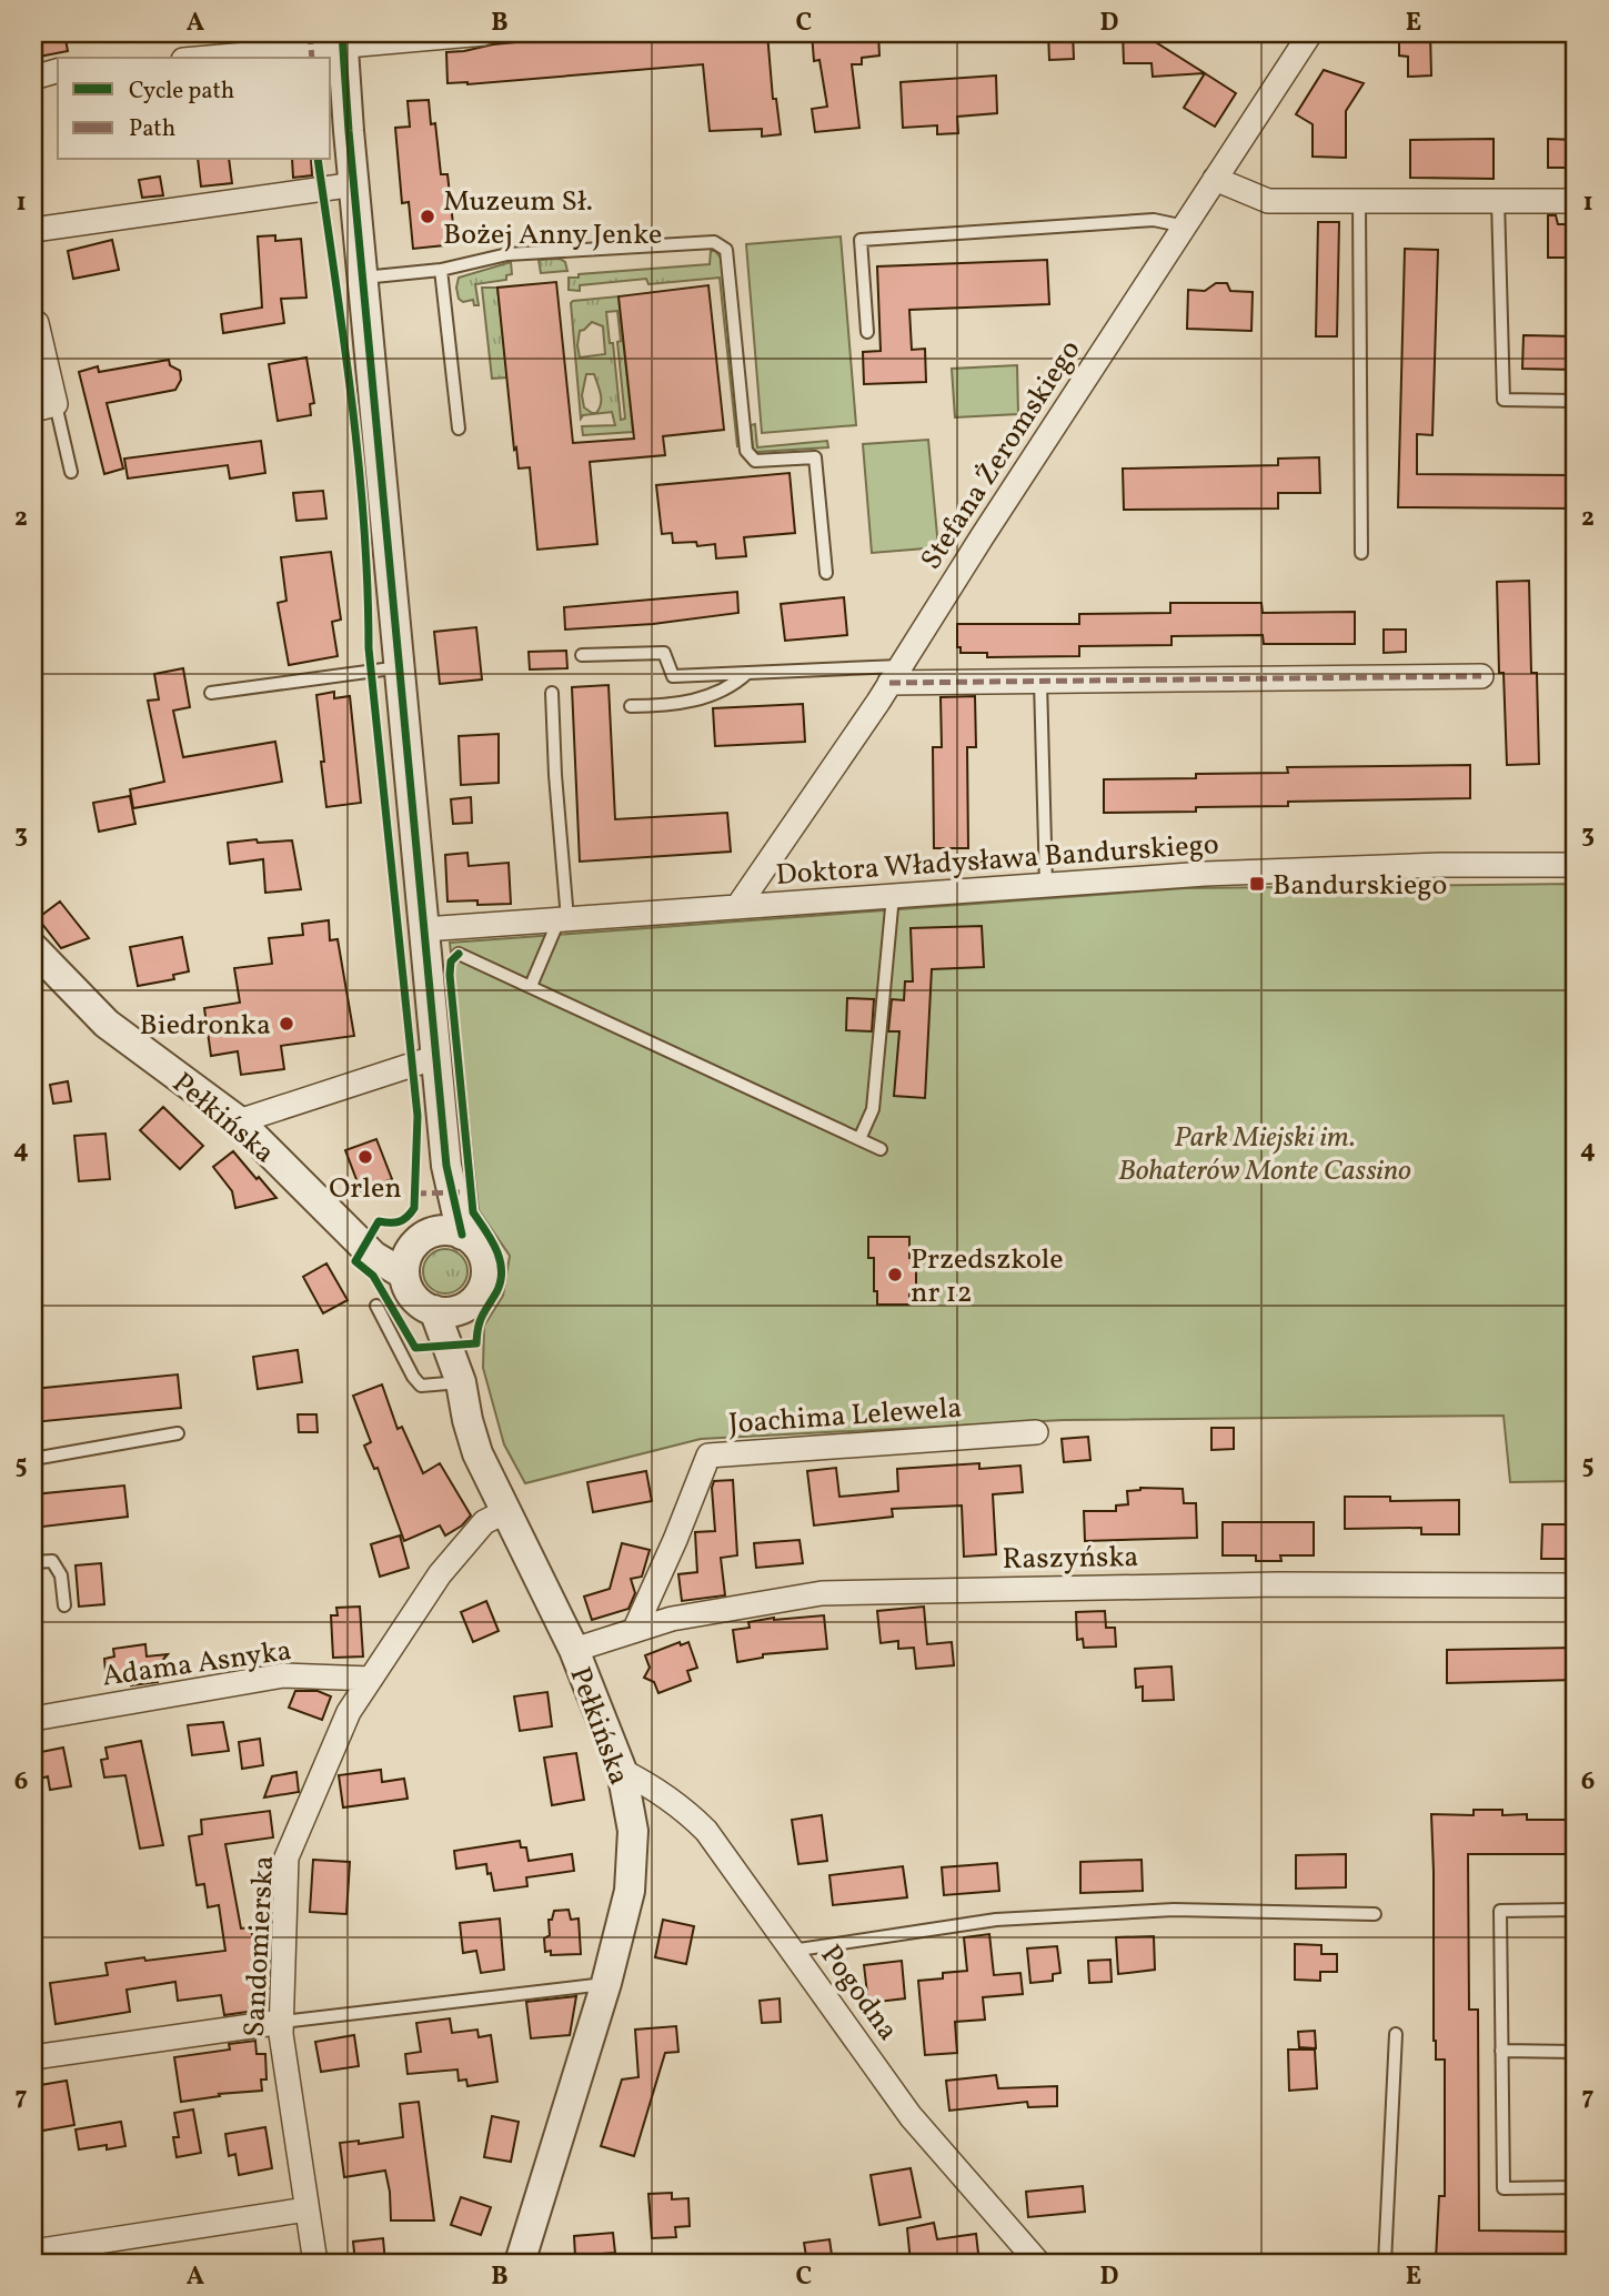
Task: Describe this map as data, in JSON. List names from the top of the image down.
{
  "streets": {
    "street": [
      "Stefana Żeromskiego",
      "Doktora Władysława Bandurskiego",
      "Pełkińska",
      "Joachima Lelewela",
      "Raszyńska",
      "Adama Asnyka",
      "Sandomierska",
      "Pogodna"
    ]
  },
  "crossings": [
    ["Stefana Żeromskiego", "Doktora Władysława Bandurskiego"],
    ["Pełkińska", "Raszyńska"],
    ["Pełkińska", "Sandomierska"],
    ["Pełkińska", "Pogodna"],
    ["Joachima Lelewela", "Raszyńska"],
    ["Adama Asnyka", "Sandomierska"]
  ],
  "parks": ["Park Miejski im. Bohaterów Monte Cassino"],
  "places": {
    "other": [
      "Muzeum Sł. Bożej Anny Jenke",
      "Biedronka",
      "Orlen",
      "Przedszkole nr 12"
    ],
    "transit": ["Bandurskiego"]
  },
  "legend": ["Cycle path", "Path"],
  "grid": {
    "columns": [
      "A",
      "B",
      "C",
      "D",
      "E"
    ],
    "rows": [
      "1",
      "2",
      "3",
      "4",
      "5",
      "6",
      "7"
    ]
  }
}
